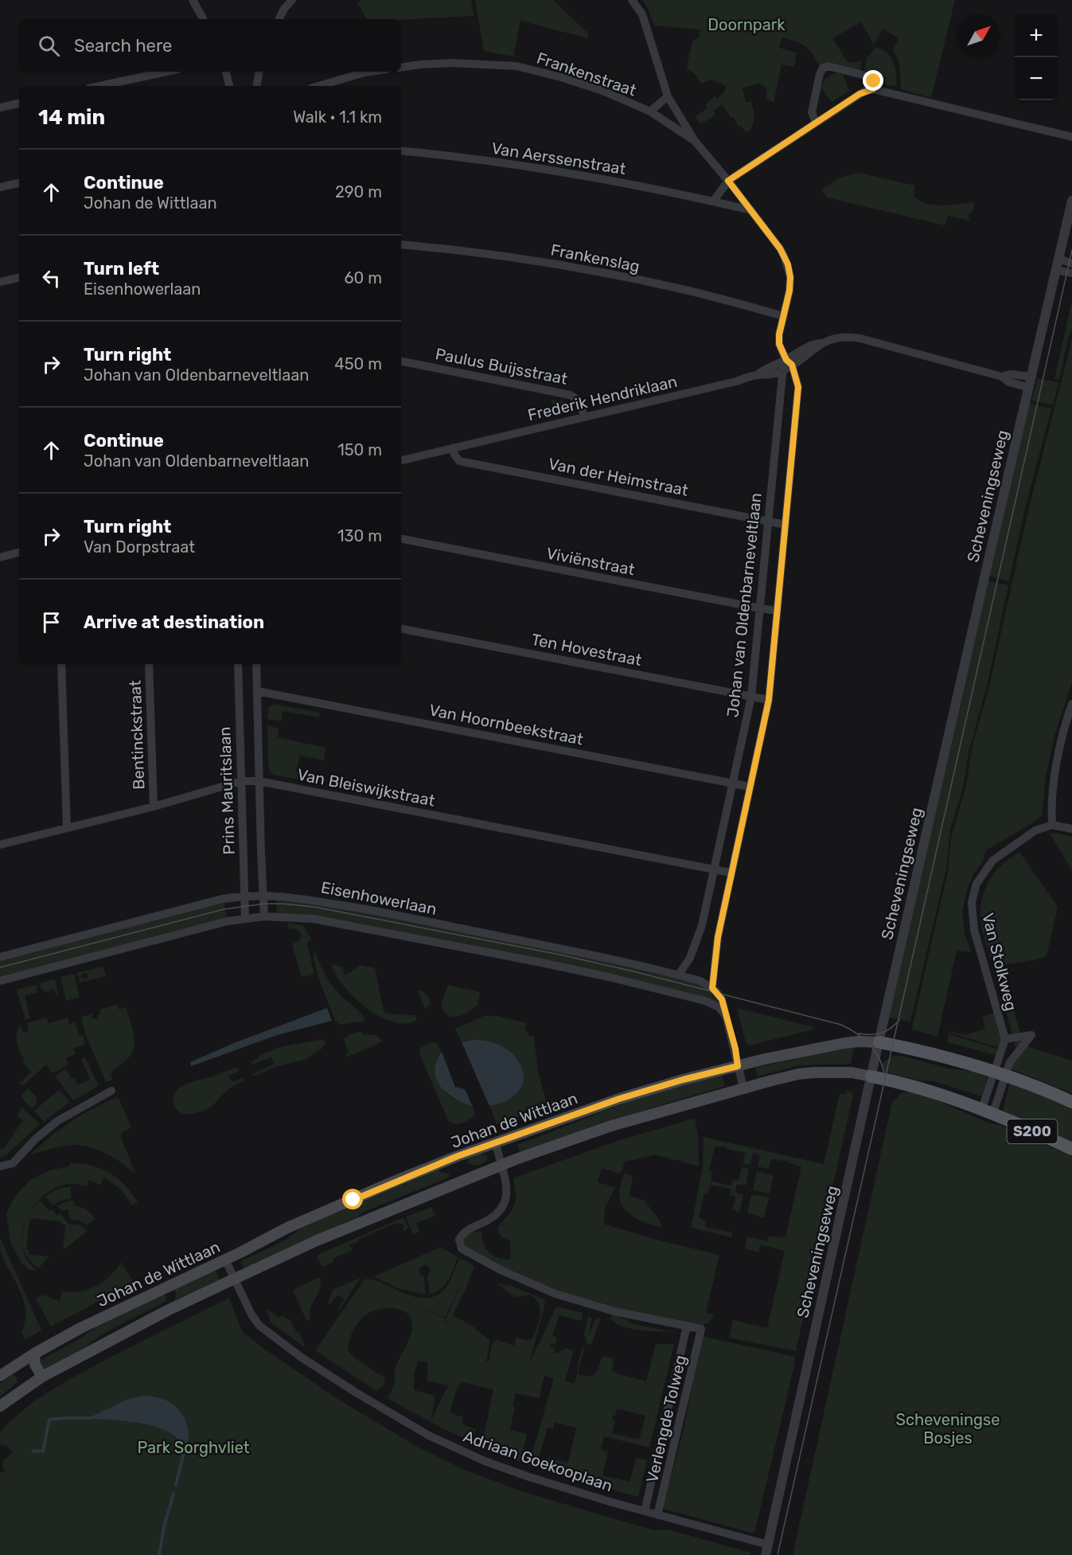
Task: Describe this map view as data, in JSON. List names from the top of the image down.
{
  "streets": {
    "main road": ["Johan de Wittlaan", "S200"],
    "street": [
      "Frankenstraat",
      "Van Aerssenstraat",
      "Frankenslag",
      "Paulus Buijsstraat",
      "Frederik Hendriklaan",
      "Van der Heimstraat",
      "Scheveningseweg",
      "Viviënstraat",
      "Johan van Oldenbarneveltlaan",
      "Ten Hovestraat",
      "Van Hoornbeekstraat",
      "Bentinckstraat",
      "Van Bleiswijkstraat",
      "Prins Mauritslaan",
      "Eisenhowerlaan",
      "Van Stolkweg",
      "Verlengde Tolweg",
      "Adriaan Goekooplaan"
    ]
  },
  "crossings": [
    ["Frankenstraat", "Johan van Oldenbarneveltlaan"],
    ["Van Aerssenstraat", "Johan van Oldenbarneveltlaan"],
    ["Frankenslag", "Johan van Oldenbarneveltlaan"],
    ["Paulus Buijsstraat", "Frederik Hendriklaan"],
    ["Frederik Hendriklaan", "Van der Heimstraat"],
    ["Frederik Hendriklaan", "Johan van Oldenbarneveltlaan"],
    ["Van der Heimstraat", "Johan van Oldenbarneveltlaan"],
    ["Scheveningseweg", "Johan de Wittlaan"],
    ["Scheveningseweg", "S200"],
    ["Scheveningseweg", "Adriaan Goekooplaan"],
    ["Viviënstraat", "Johan van Oldenbarneveltlaan"],
    ["Johan van Oldenbarneveltlaan", "Ten Hovestraat"],
    ["Johan van Oldenbarneveltlaan", "Van Hoornbeekstraat"],
    ["Johan van Oldenbarneveltlaan", "Van Bleiswijkstraat"],
    ["Johan van Oldenbarneveltlaan", "Eisenhowerlaan"],
    ["Van Hoornbeekstraat", "Prins Mauritslaan"],
    ["Bentinckstraat", "Van Bleiswijkstraat"],
    ["Van Bleiswijkstraat", "Prins Mauritslaan"],
    ["Prins Mauritslaan", "Eisenhowerlaan"],
    ["Eisenhowerlaan", "Johan de Wittlaan"],
    ["Eisenhowerlaan", "S200"],
    ["Johan de Wittlaan", "S200"],
    ["Johan de Wittlaan", "Adriaan Goekooplaan"],
    ["S200", "Adriaan Goekooplaan"],
    ["Verlengde Tolweg", "Adriaan Goekooplaan"]
  ],
  "parks": ["Doornpark", "Scheveningse Bosjes", "Park Sorghvliet"],
  "north": "top right",
  "page": {
    "map_buttons": ["+", "−"],
    "search": "Search here",
    "heading": ["14 min", "Walk · 1.1 km"],
    "list": [
      ["Continue", "Johan de Wittlaan", "290 m"],
      ["Turn left", "Eisenhowerlaan", "60 m"],
      ["Turn right", "Johan van Oldenbarneveltlaan", "450 m"],
      ["Continue", "Johan van Oldenbarneveltlaan", "150 m"],
      ["Turn right", "Van Dorpstraat", "130 m"],
      "Arrive at destination"
    ]
  }
}
